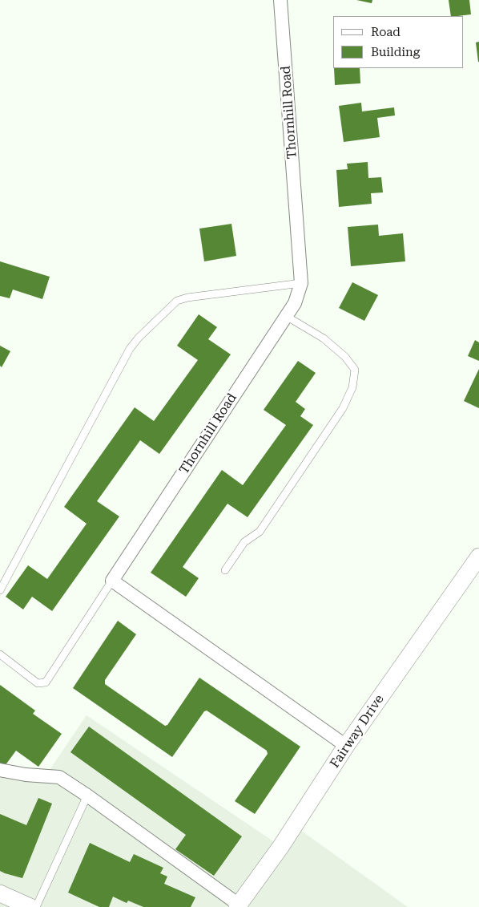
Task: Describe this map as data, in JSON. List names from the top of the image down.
{
  "streets": {
    "street": ["Thornhill Road", "Fairway Drive"]
  },
  "legend": ["Road", "Building"]
}
